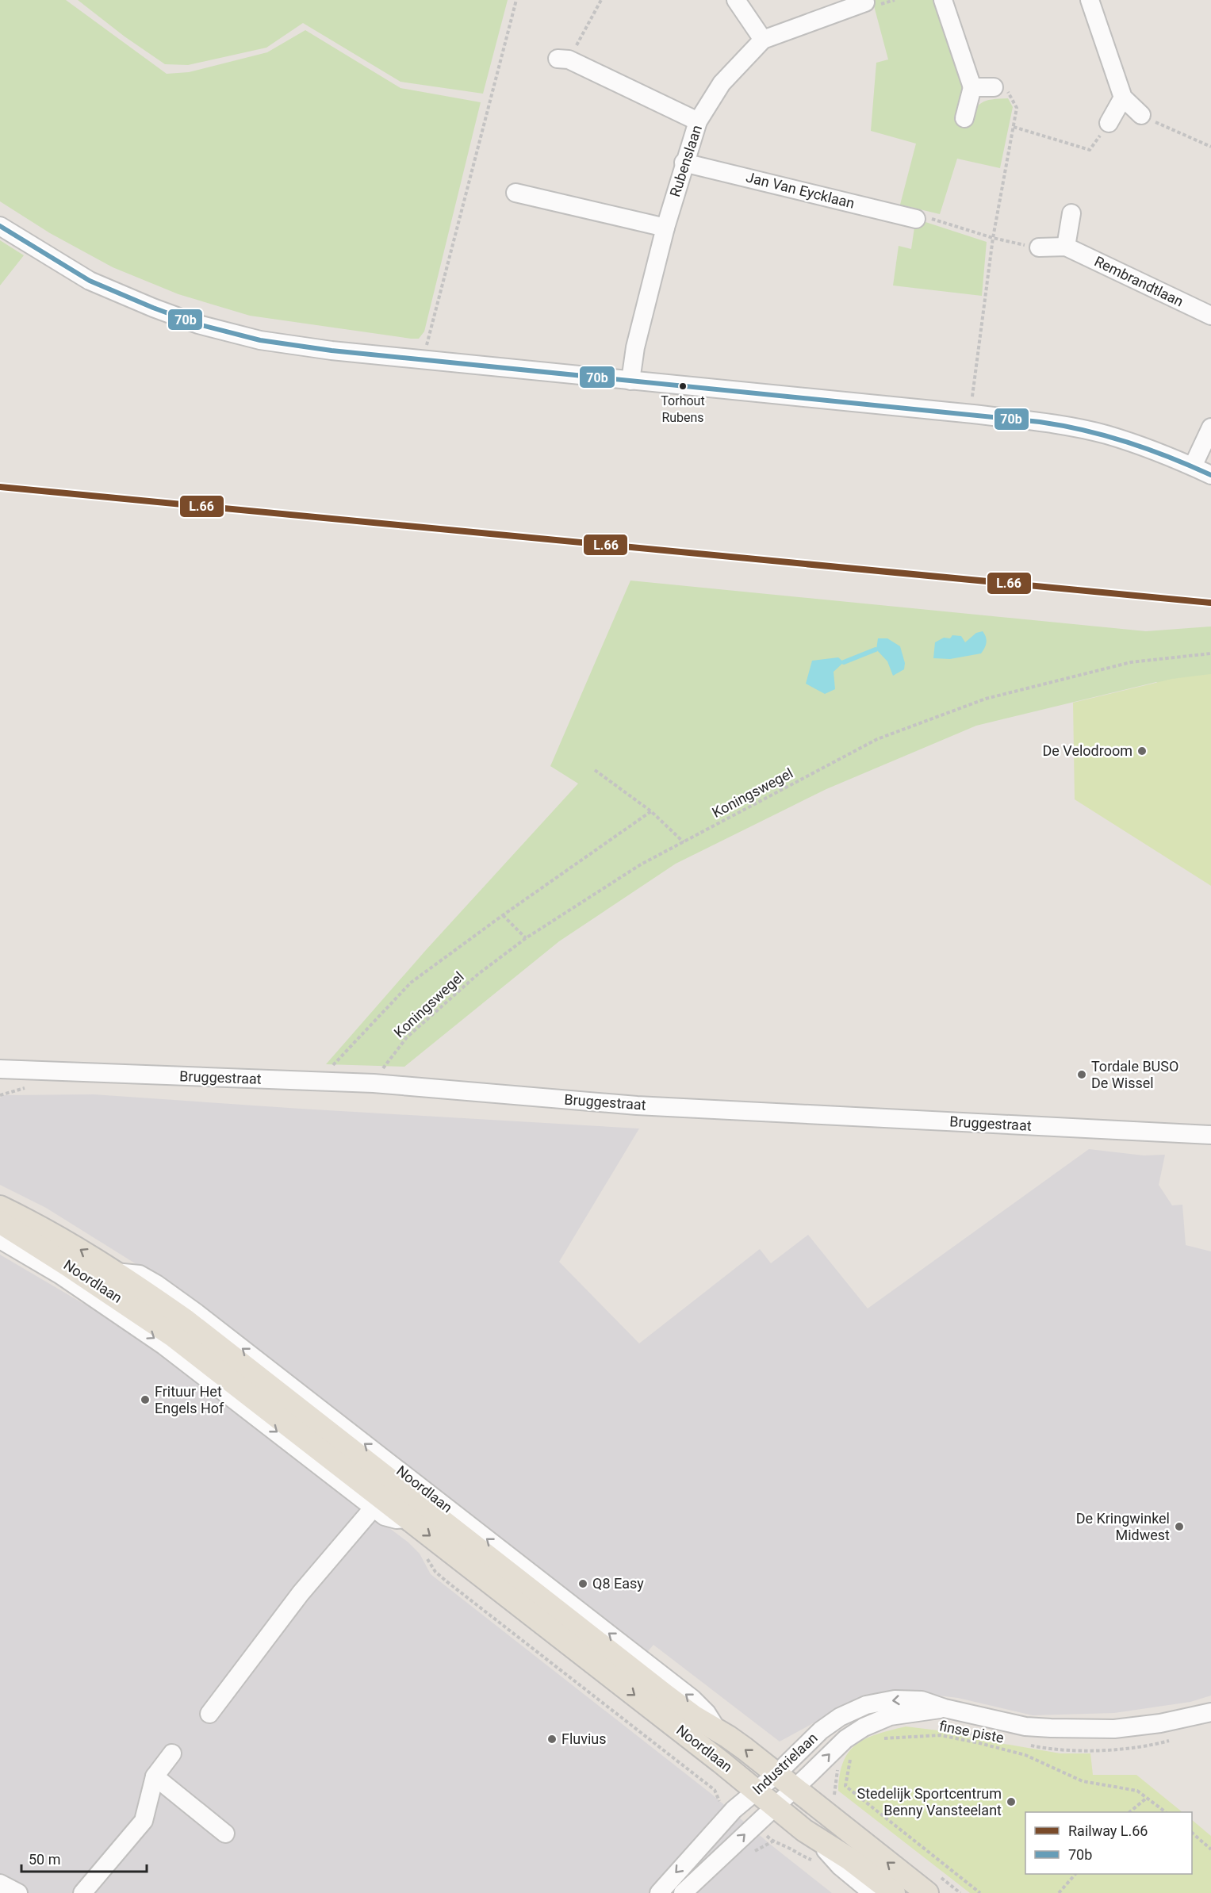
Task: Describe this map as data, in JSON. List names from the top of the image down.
{
  "streets": {
    "main road": ["Noordlaan"],
    "street": [
      "Rubenslaan",
      "Jan Van Eycklaan",
      "Rembrandtlaan",
      "Bruggestraat",
      "Industrielaan"
    ],
    "path": ["Koningswegel", "finse piste"]
  },
  "crossings": [
    ["Rubenslaan", "Jan Van Eycklaan"],
    ["Koningswegel", "Bruggestraat"],
    ["Noordlaan", "Industrielaan"]
  ],
  "places": [
    "Torhout Rubens",
    "De Velodroom",
    "Tordale BUSO De Wissel",
    "Frituur Het Engels Hof",
    "De Kringwinkel Midwest",
    "Q8 Easy",
    "Fluvius",
    "Stedelijk Sportcentrum Benny Vansteelant"
  ],
  "lines": ["transit line 70b", "rail line L.66"],
  "legend": ["Railway L.66", "70b"],
  "scale_bar": "50 m"
}
